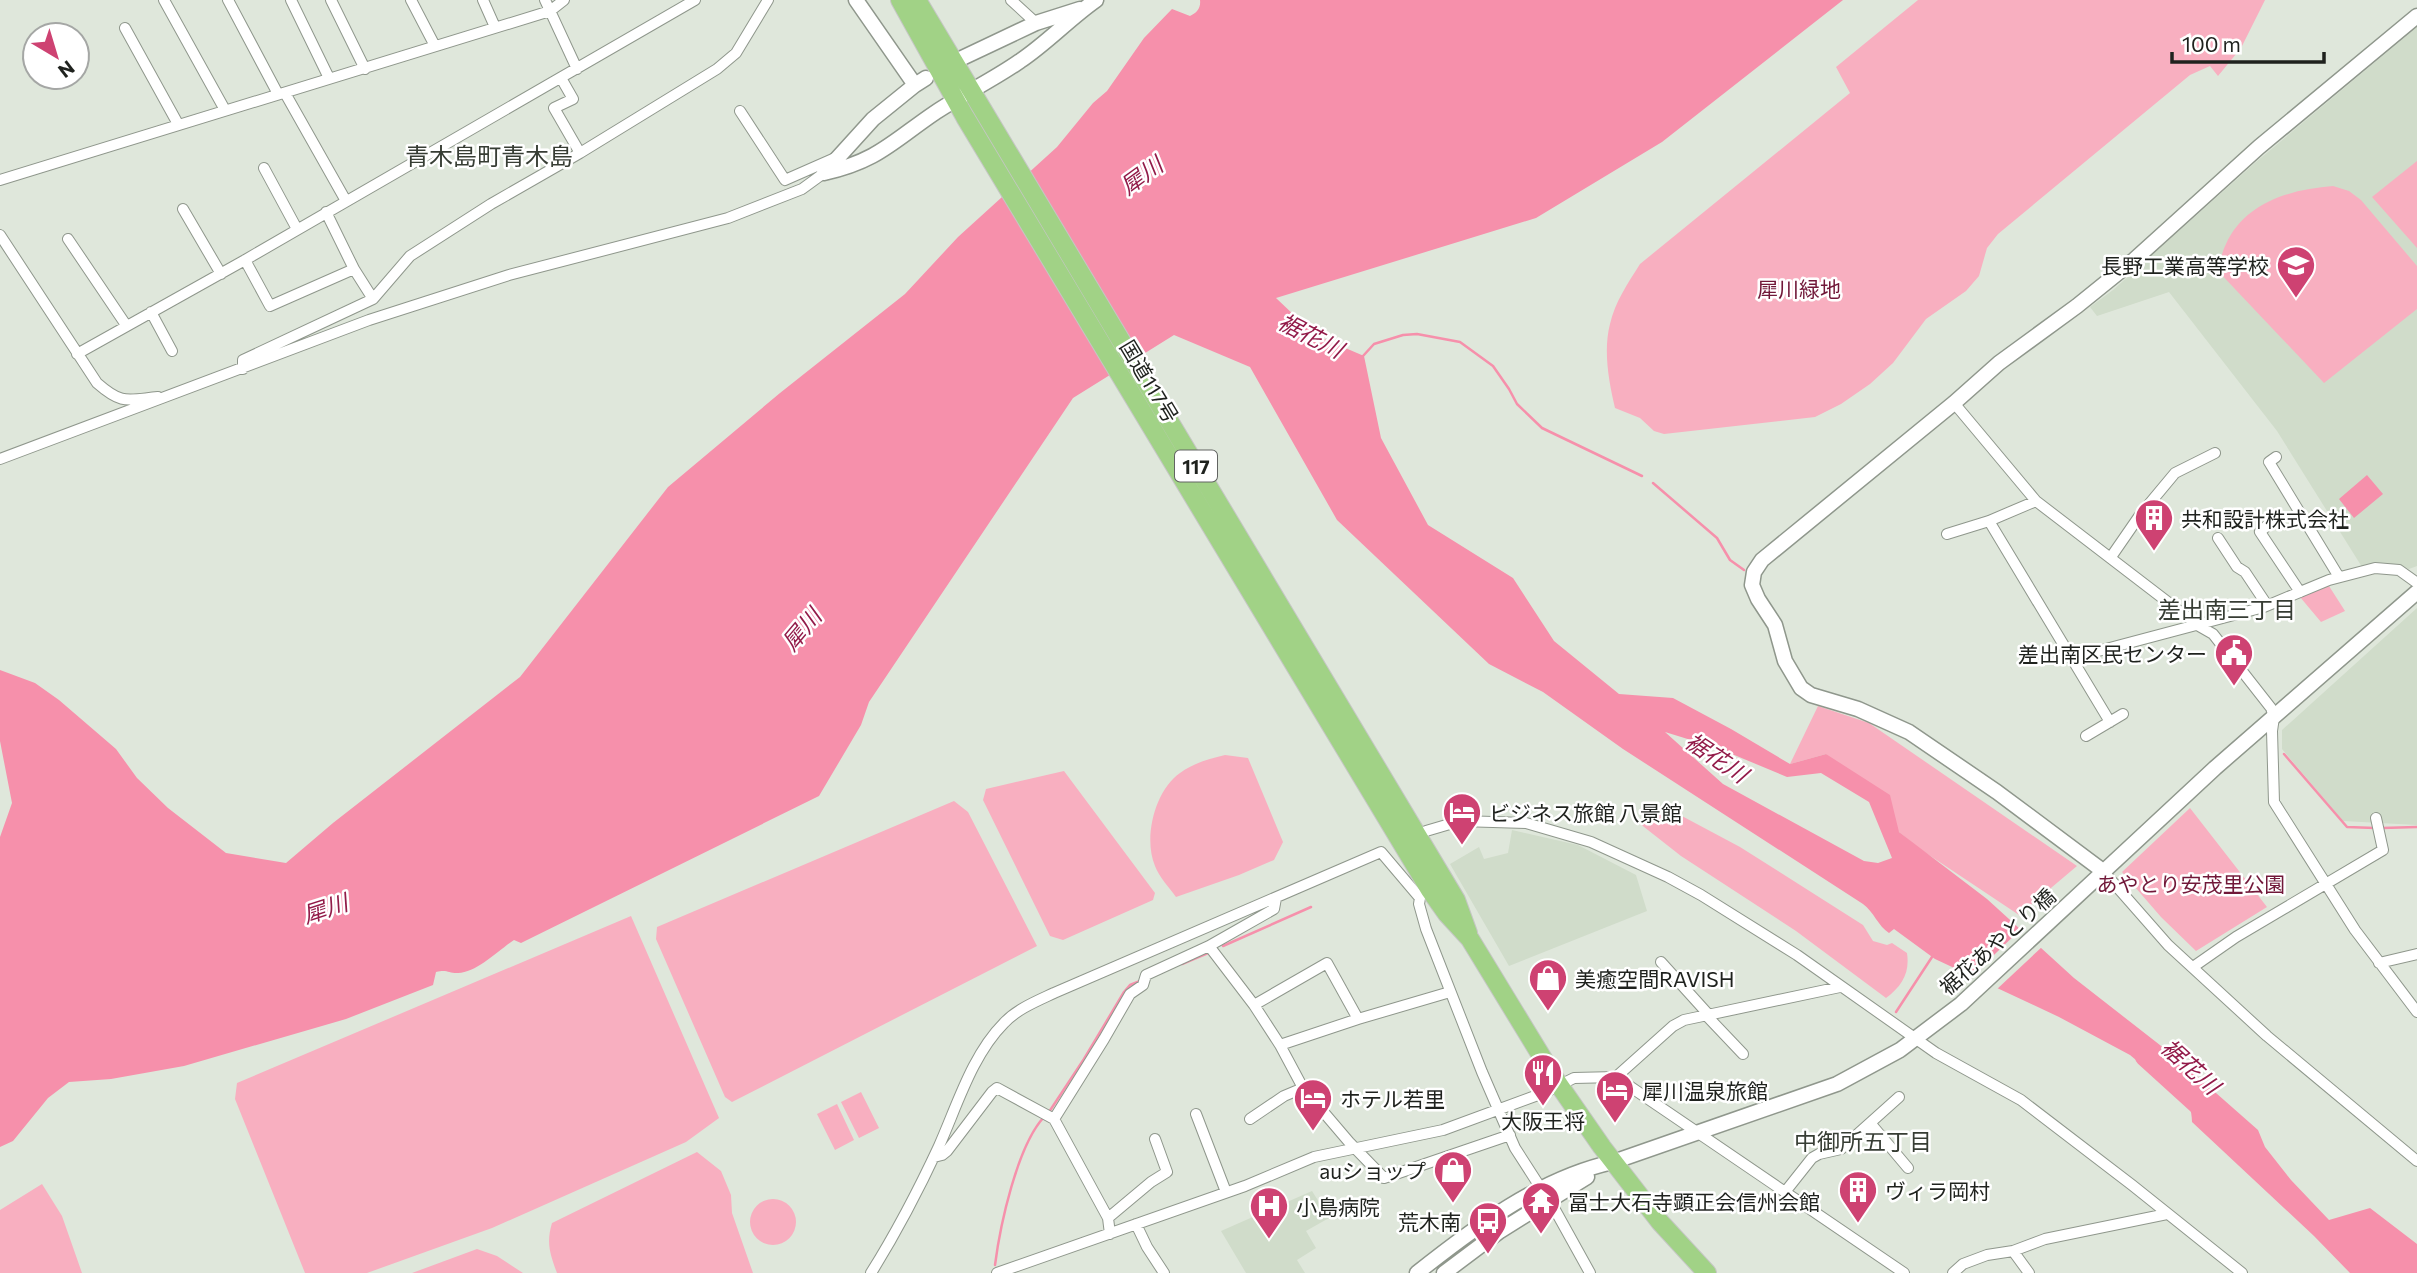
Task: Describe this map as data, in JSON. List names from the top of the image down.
{
  "streets": {
    "highway": ["国道117号", "117"],
    "street": ["裾花あやとり橋"]
  },
  "crossings": [
    ["国道117号", "117"],
    ["117", "裾花あやとり橋"]
  ],
  "districts": ["青木島町青木島", "差出南三丁目", "中御所五丁目"],
  "water": ["犀川", "裾花川"],
  "parks": ["犀川緑地", "あやとり安茂里公園"],
  "places": {
    "school or university": ["長野工業高等学校"],
    "building": ["共和設計株式会社", "ヴィラ岡村"],
    "public building": ["差出南区民センター"],
    "hotel": ["ビジネス旅館 八景館", "犀川温泉旅館", "ホテル若里"],
    "shop": ["美癒空間RAVISH", "auショップ"],
    "restaurant": ["大阪王将"],
    "temple": ["冨士大石寺顕正会信州会館"],
    "hospital": ["小島病院"],
    "bus stop": ["荒木南"]
  },
  "scale_bar": "100 m",
  "north": "bottom right"
}
